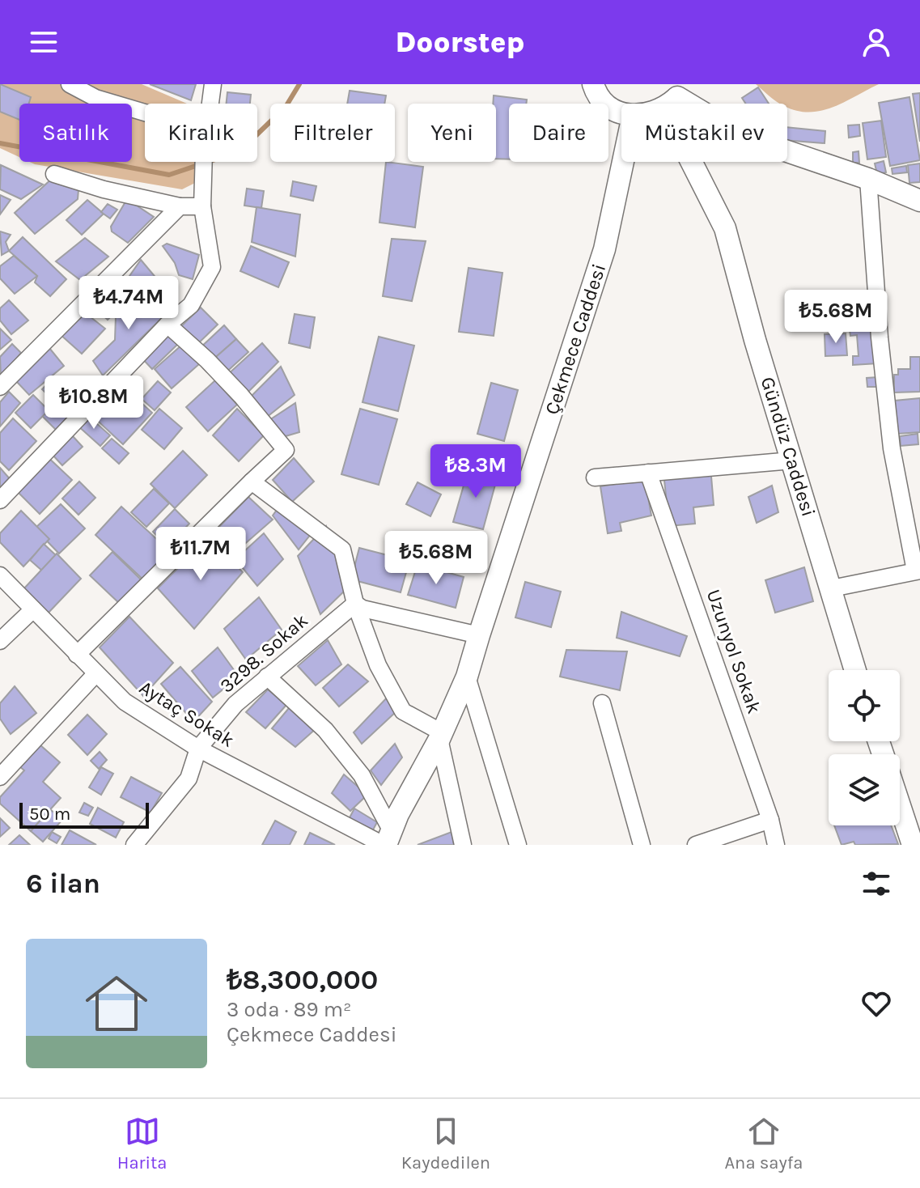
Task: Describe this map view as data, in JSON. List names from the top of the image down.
{
  "streets": {
    "main road": ["Çekmece Caddesi", "Gündüz Caddesi"],
    "street": ["Uzunyol Sokak", "3298. Sokak", "Aytaç Sokak"]
  },
  "crossings": [
    ["Çekmece Caddesi", "Aytaç Sokak"],
    ["3298. Sokak", "Aytaç Sokak"]
  ],
  "scale_bar": "50 m",
  "page": {
    "header": "Doorstep",
    "chip": [
      "Satılık",
      "Kiralık",
      "Filtreler",
      "Yeni",
      "Daire",
      "Müstakil ev"
    ],
    "price": [
      "₺4.74M",
      "₺5.68M",
      "₺10.8M",
      "₺8.3M",
      "₺11.7M",
      "₺5.68M"
    ],
    "scale": "50 m",
    "heading": "6 ilan",
    "list": [
      {
        "name": "₺8,300,000",
        "note": "3 oda · 89 m² · Çekmece Caddesi"
      }
    ],
    "tabs": ["Harita", "Kaydedilen", "Ana sayfa"]
  }
}
